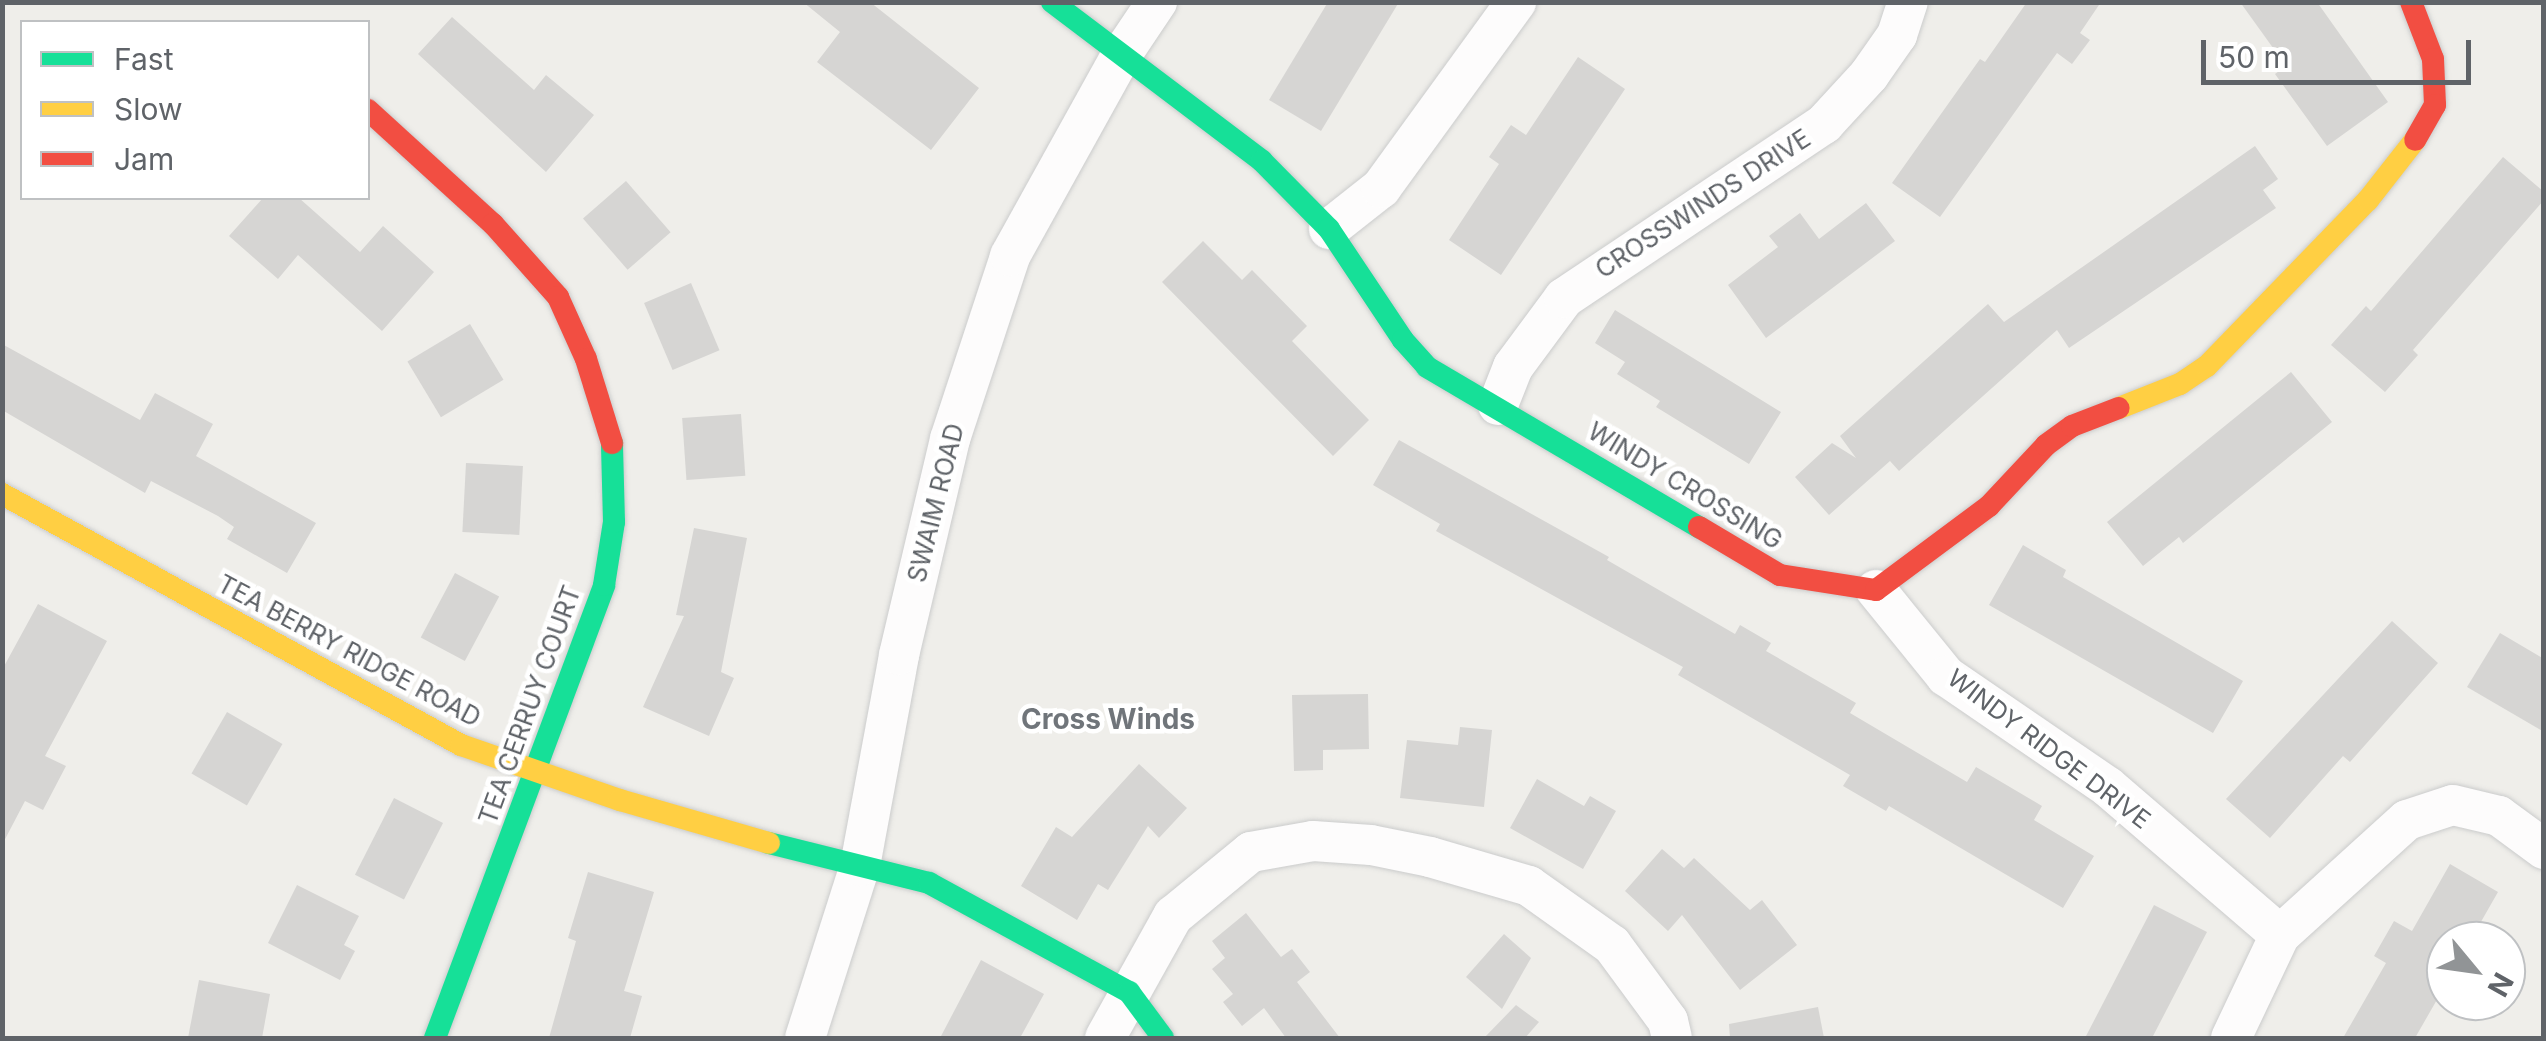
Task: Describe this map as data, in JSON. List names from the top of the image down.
{
  "streets": {
    "street": [
      "CROSSWINDS DRIVE",
      "WINDY CROSSING",
      "SWAIM ROAD",
      "TEA BERRY RIDGE ROAD",
      "TEA CERRUY COURT",
      "WINDY RIDGE DRIVE"
    ]
  },
  "crossings": [
    ["CROSSWINDS DRIVE", "WINDY CROSSING"],
    ["WINDY CROSSING", "SWAIM ROAD"],
    ["WINDY CROSSING", "WINDY RIDGE DRIVE"],
    ["SWAIM ROAD", "TEA BERRY RIDGE ROAD"],
    ["TEA BERRY RIDGE ROAD", "TEA CERRUY COURT"]
  ],
  "districts": ["Cross Winds"],
  "legend": ["Fast", "Slow", "Jam"],
  "scale_bar": "50 m",
  "north": "bottom right"
}
